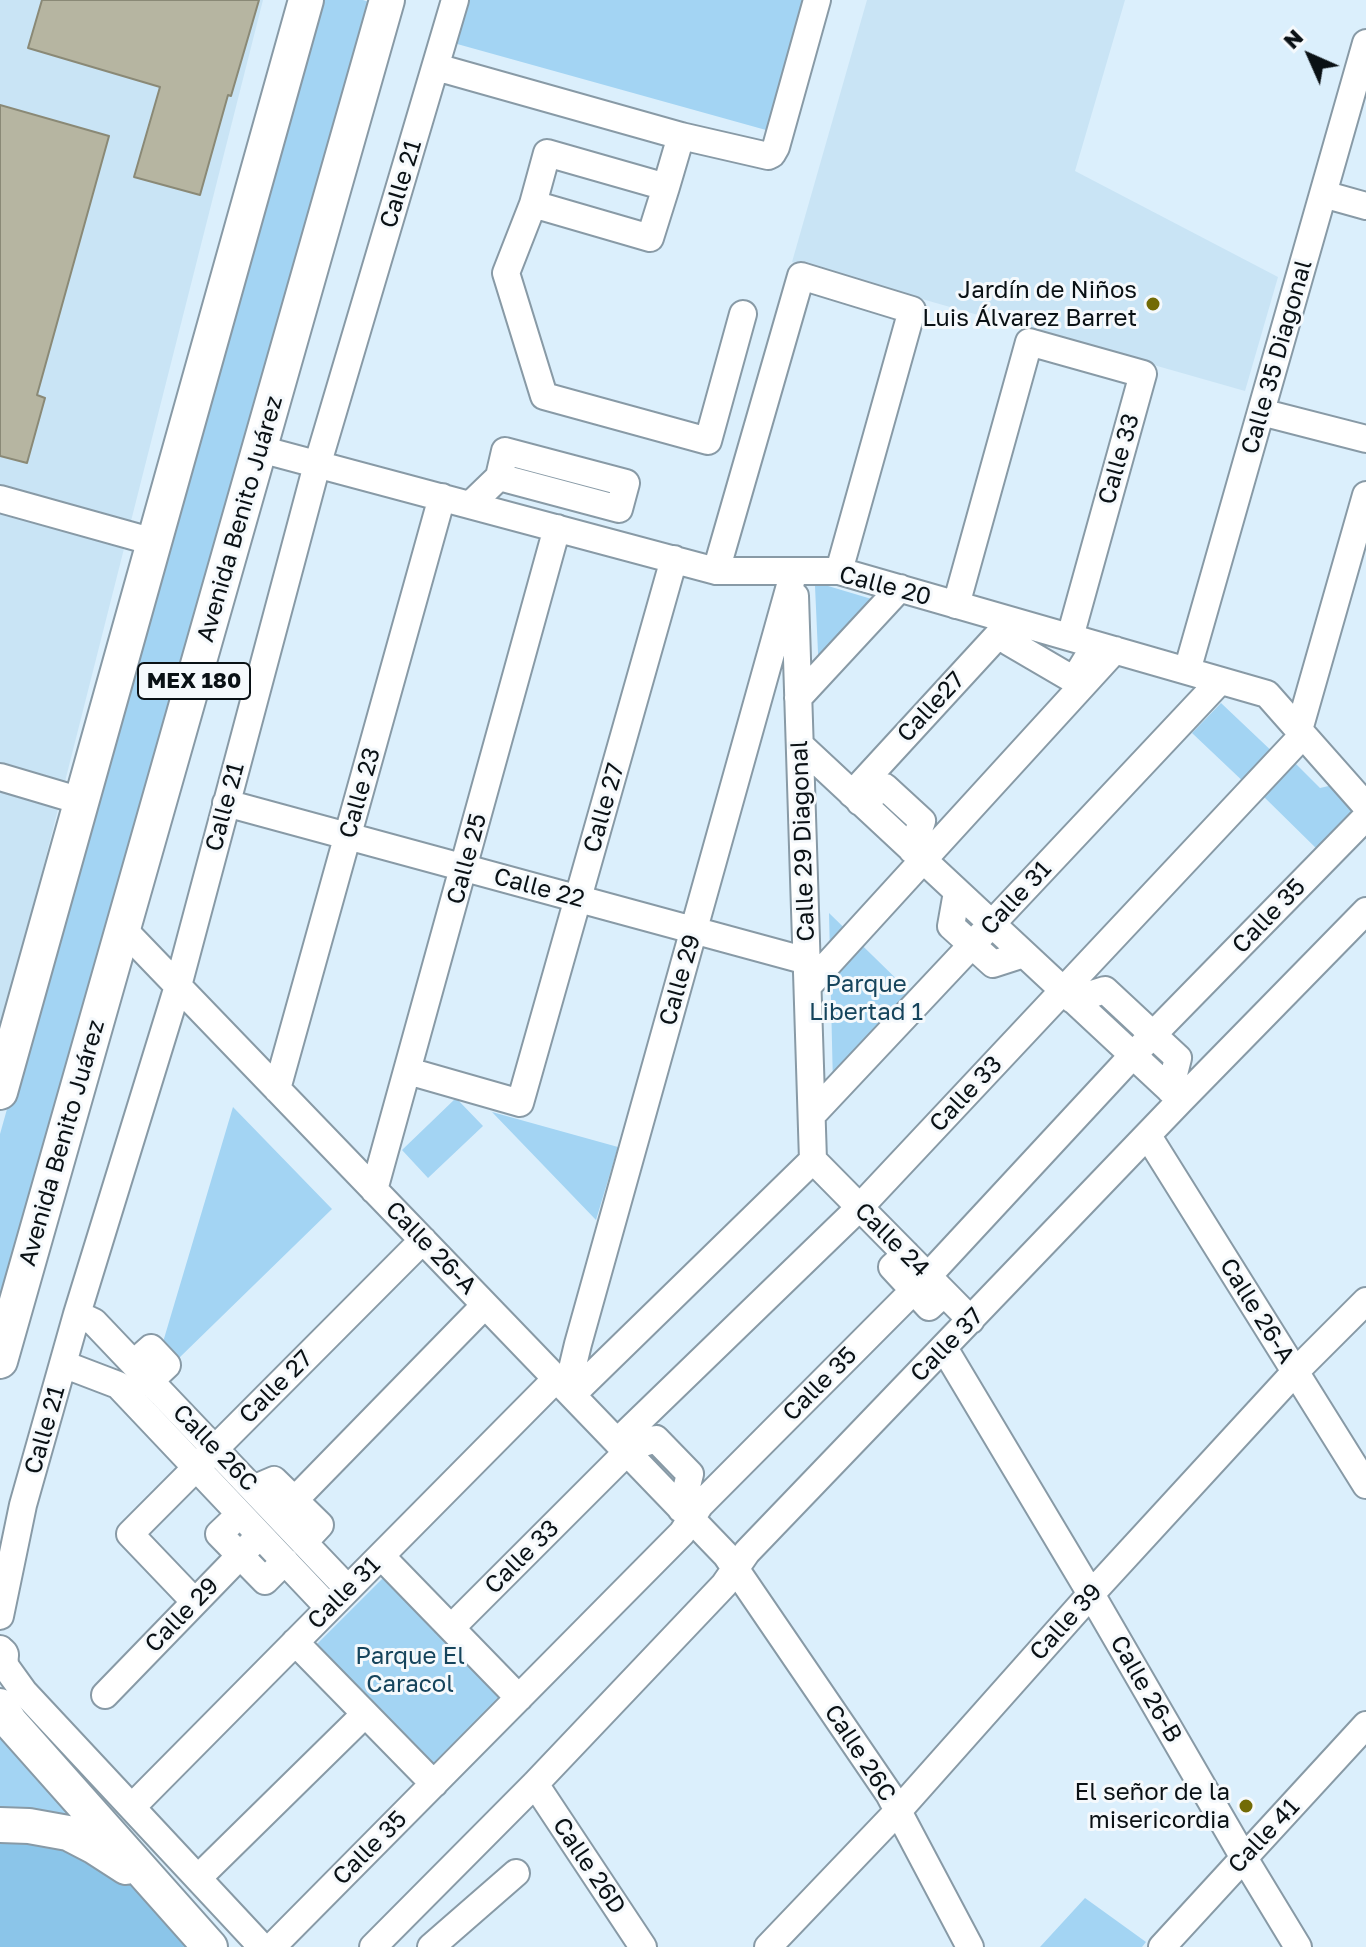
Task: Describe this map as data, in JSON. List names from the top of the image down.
{
  "streets": {
    "main road": ["Avenida Benito Juárez", "MEX 180"],
    "street": [
      "Calle 21",
      "Calle 35 Diagonal",
      "Calle 33",
      "Calle 20",
      "Calle27",
      "Calle 23",
      "Calle 27",
      "Calle 29 Diagonal",
      "Calle 25",
      "Calle 22",
      "Calle 31",
      "Calle 35",
      "Calle 29",
      "Calle 24",
      "Calle 26-A",
      "Calle 37",
      "Calle 26C",
      "Calle 39",
      "Calle 26-B",
      "Calle 41",
      "Calle 26D"
    ]
  },
  "crossings": [
    ["Calle 21", "Calle 20"],
    ["Calle 21", "Calle 22"],
    ["Calle 21", "Calle 26-A"],
    ["Calle 21", "Calle 26C"],
    ["Calle 35 Diagonal", "Calle 20"],
    ["Calle 33", "Calle 20"],
    ["Calle 33", "Calle 24"],
    ["Calle 33", "Calle 26-A"],
    ["Avenida Benito Juárez", "Calle 20"],
    ["Avenida Benito Juárez", "Calle 26-A"],
    ["Calle 20", "Calle27"],
    ["Calle 20", "Calle 23"],
    ["Calle 20", "Calle 27"],
    ["Calle 20", "Calle 29 Diagonal"],
    ["Calle 20", "Calle 25"],
    ["Calle 20", "Calle 31"],
    ["Calle 20", "Calle 35"],
    ["Calle 20", "Calle 29"],
    ["Calle 23", "Calle 22"],
    ["Calle 23", "Calle 26-A"],
    ["Calle 27", "Calle 25"],
    ["Calle 27", "Calle 22"],
    ["Calle 27", "Calle 29"],
    ["Calle 27", "Calle 26-A"],
    ["Calle 27", "Calle 26C"],
    ["Calle 29 Diagonal", "Calle 22"],
    ["Calle 29 Diagonal", "Calle 31"],
    ["Calle 29 Diagonal", "Calle 29"],
    ["Calle 29 Diagonal", "Calle 24"],
    ["Calle 25", "Calle 22"],
    ["Calle 25", "Calle 26-A"],
    ["Calle 22", "Calle 29"],
    ["Calle 31", "Calle 29"],
    ["Calle 31", "Calle 24"],
    ["Calle 31", "Calle 26-A"],
    ["Calle 31", "Calle 26C"],
    ["Calle 35", "Calle 24"],
    ["Calle 29", "Calle 26-A"],
    ["Calle 29", "Calle 26C"],
    ["Calle 24", "Calle 37"],
    ["Calle 26-A", "Calle 37"],
    ["Calle 26-A", "Calle 39"],
    ["Calle 37", "Calle 26C"],
    ["Calle 37", "Calle 26-B"],
    ["Calle 37", "Calle 26D"],
    ["Calle 26C", "Calle 39"],
    ["Calle 39", "Calle 26-B"],
    ["Calle 26-B", "Calle 41"]
  ],
  "parks": ["Parque Libertad 1", "Parque El Caracol"],
  "places": ["Jardín de Niños Luis Álvarez Barret", "El señor de la misericordia"],
  "north": "top left"
}
